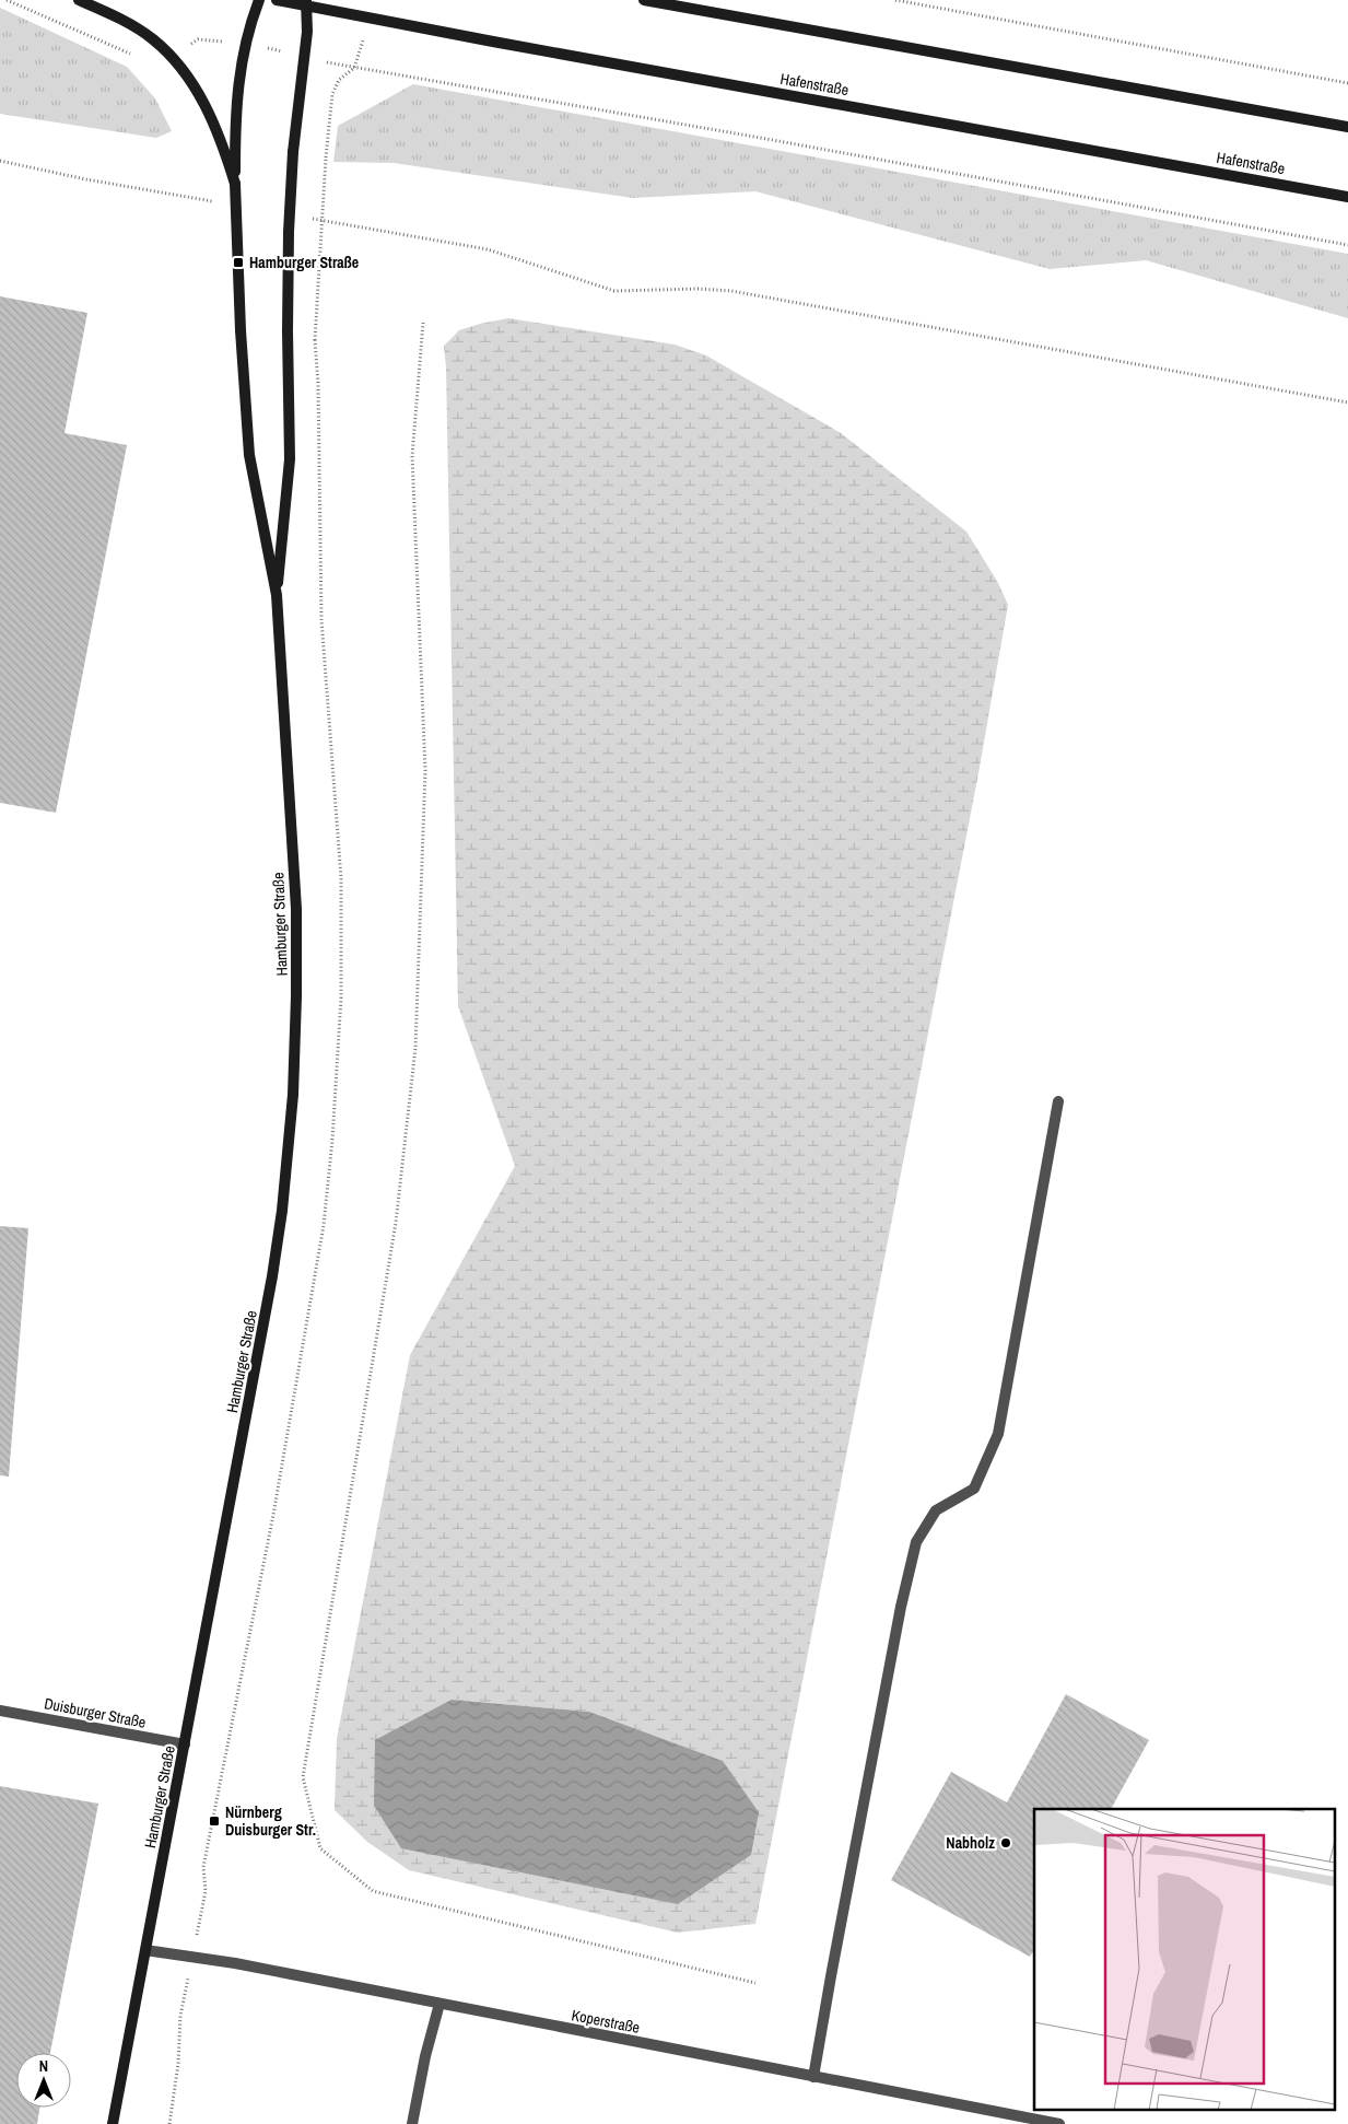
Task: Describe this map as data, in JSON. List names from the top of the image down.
{
  "streets": {
    "street": [
      "Hafenstraße",
      "Hamburger Straße",
      "Duisburger Straße",
      "Koperstraße"
    ]
  },
  "crossings": [
    ["Hafenstraße", "Hamburger Straße"],
    ["Hamburger Straße", "Duisburger Straße"],
    ["Hamburger Straße", "Koperstraße"]
  ],
  "places": {
    "transit": ["Hamburger Straße", "Nürnberg Duisburger Str."],
    "other": ["Nabholz"]
  },
  "north": "top"
}
